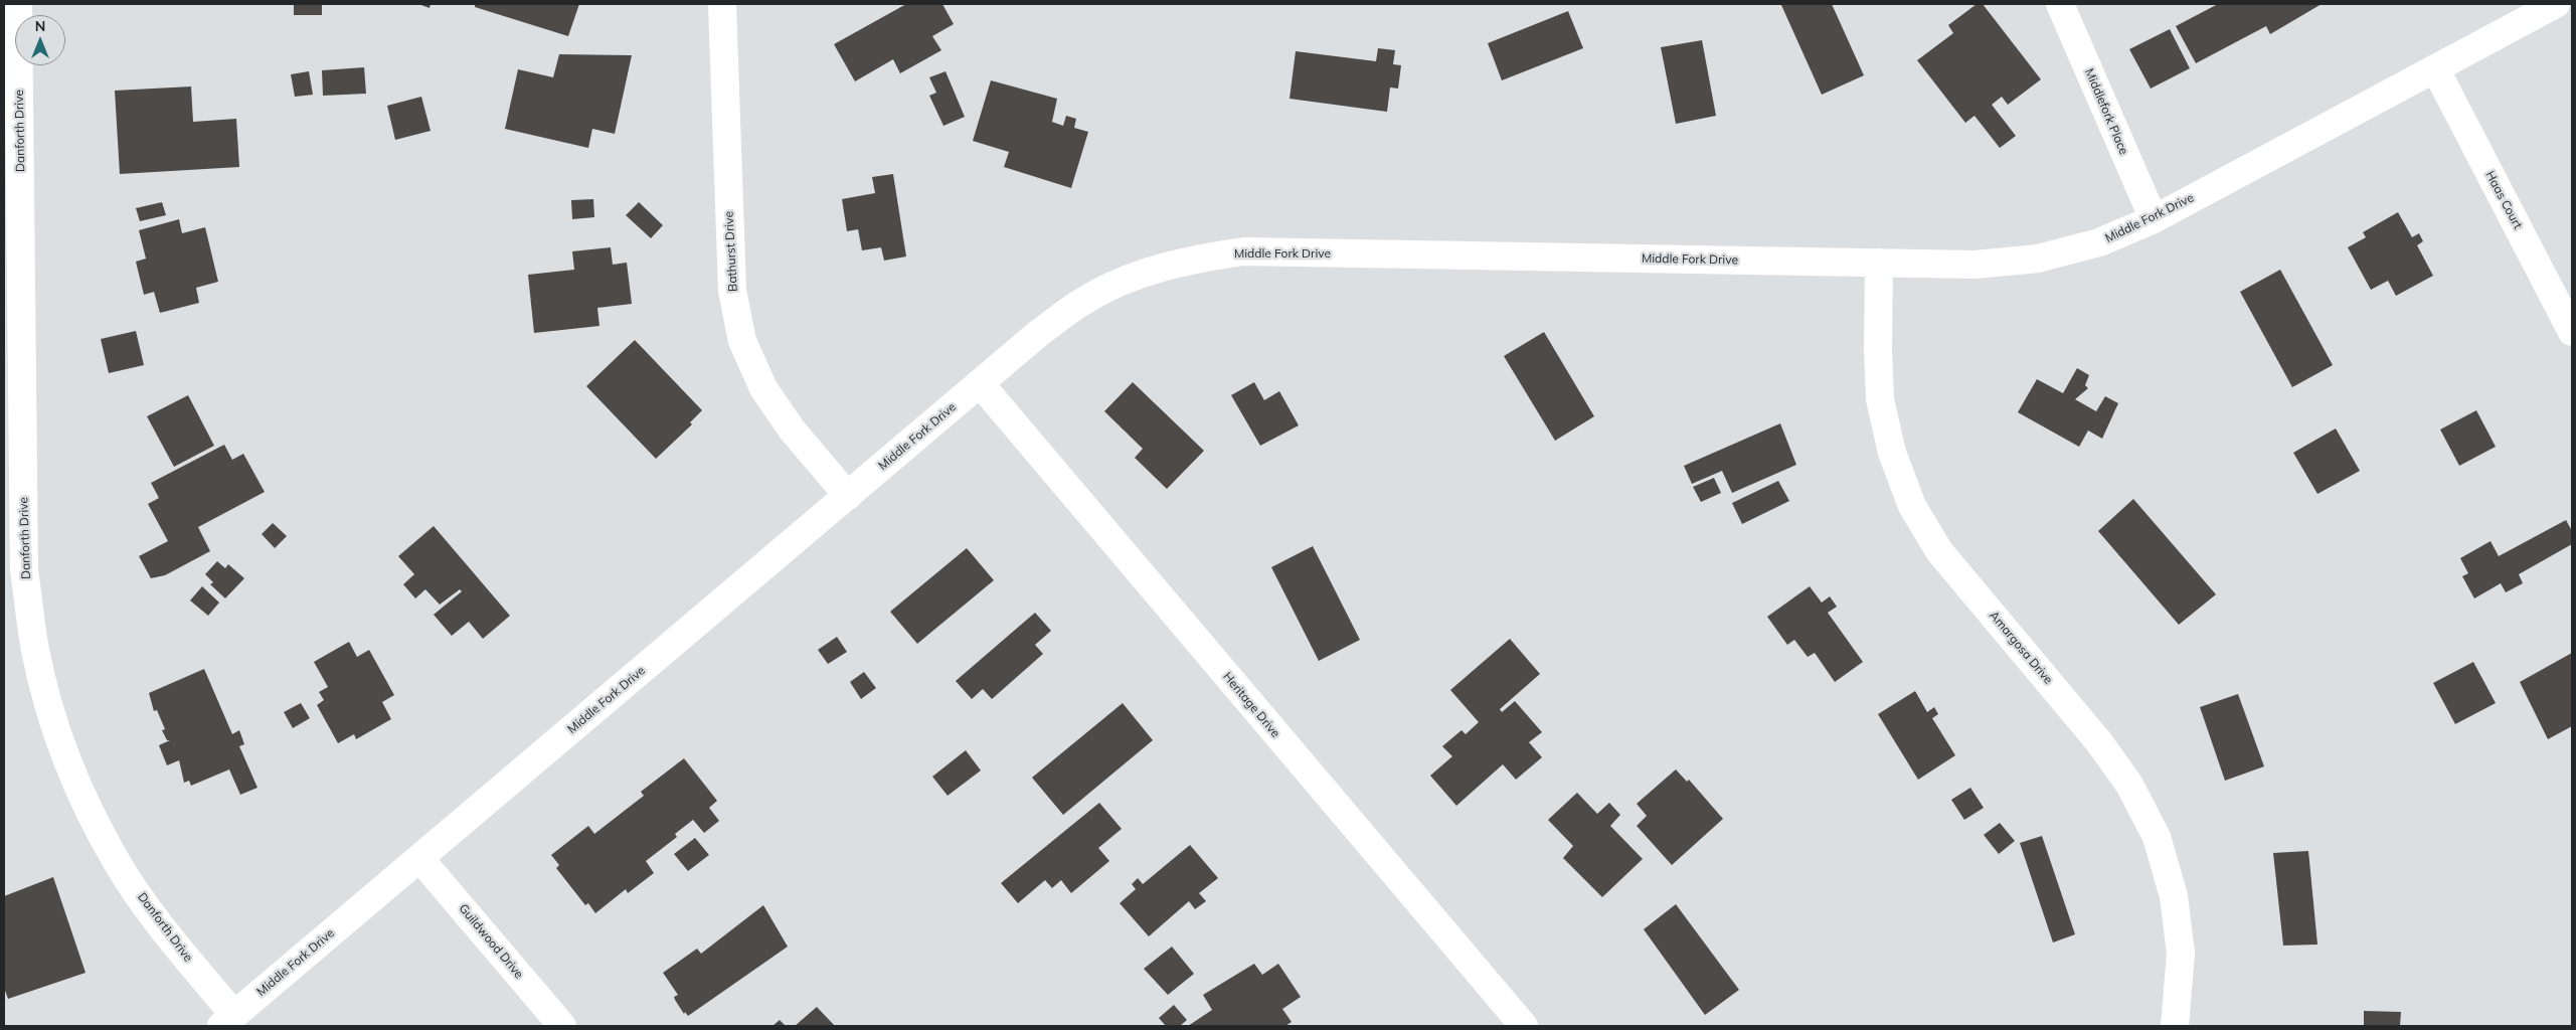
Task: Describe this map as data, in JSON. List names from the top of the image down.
{
  "streets": {
    "street": [
      "Middlefork Place",
      "Danforth Drive",
      "Haas Court",
      "Middle Fork Drive",
      "Bathurst Drive",
      "Amargosa Drive",
      "Heritage Drive",
      "Guildwood Drive"
    ]
  },
  "crossings": [
    ["Middlefork Place", "Middle Fork Drive"],
    ["Danforth Drive", "Middle Fork Drive"],
    ["Haas Court", "Middle Fork Drive"],
    ["Middle Fork Drive", "Bathurst Drive"],
    ["Middle Fork Drive", "Amargosa Drive"],
    ["Middle Fork Drive", "Heritage Drive"],
    ["Middle Fork Drive", "Guildwood Drive"]
  ],
  "north": "top"
}
